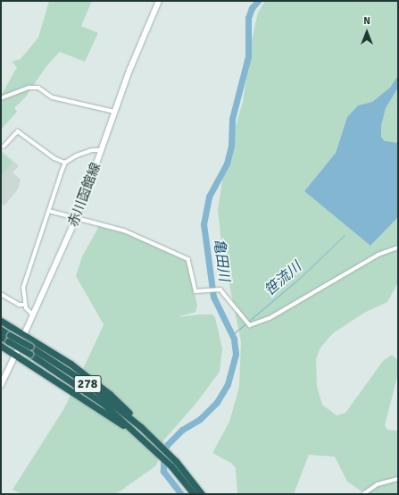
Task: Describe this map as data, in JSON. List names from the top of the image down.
{
  "streets": {
    "highway": ["278"],
    "main road": ["赤川函館線"]
  },
  "water": ["亀田川", "笹流川"],
  "north": "top"
}
